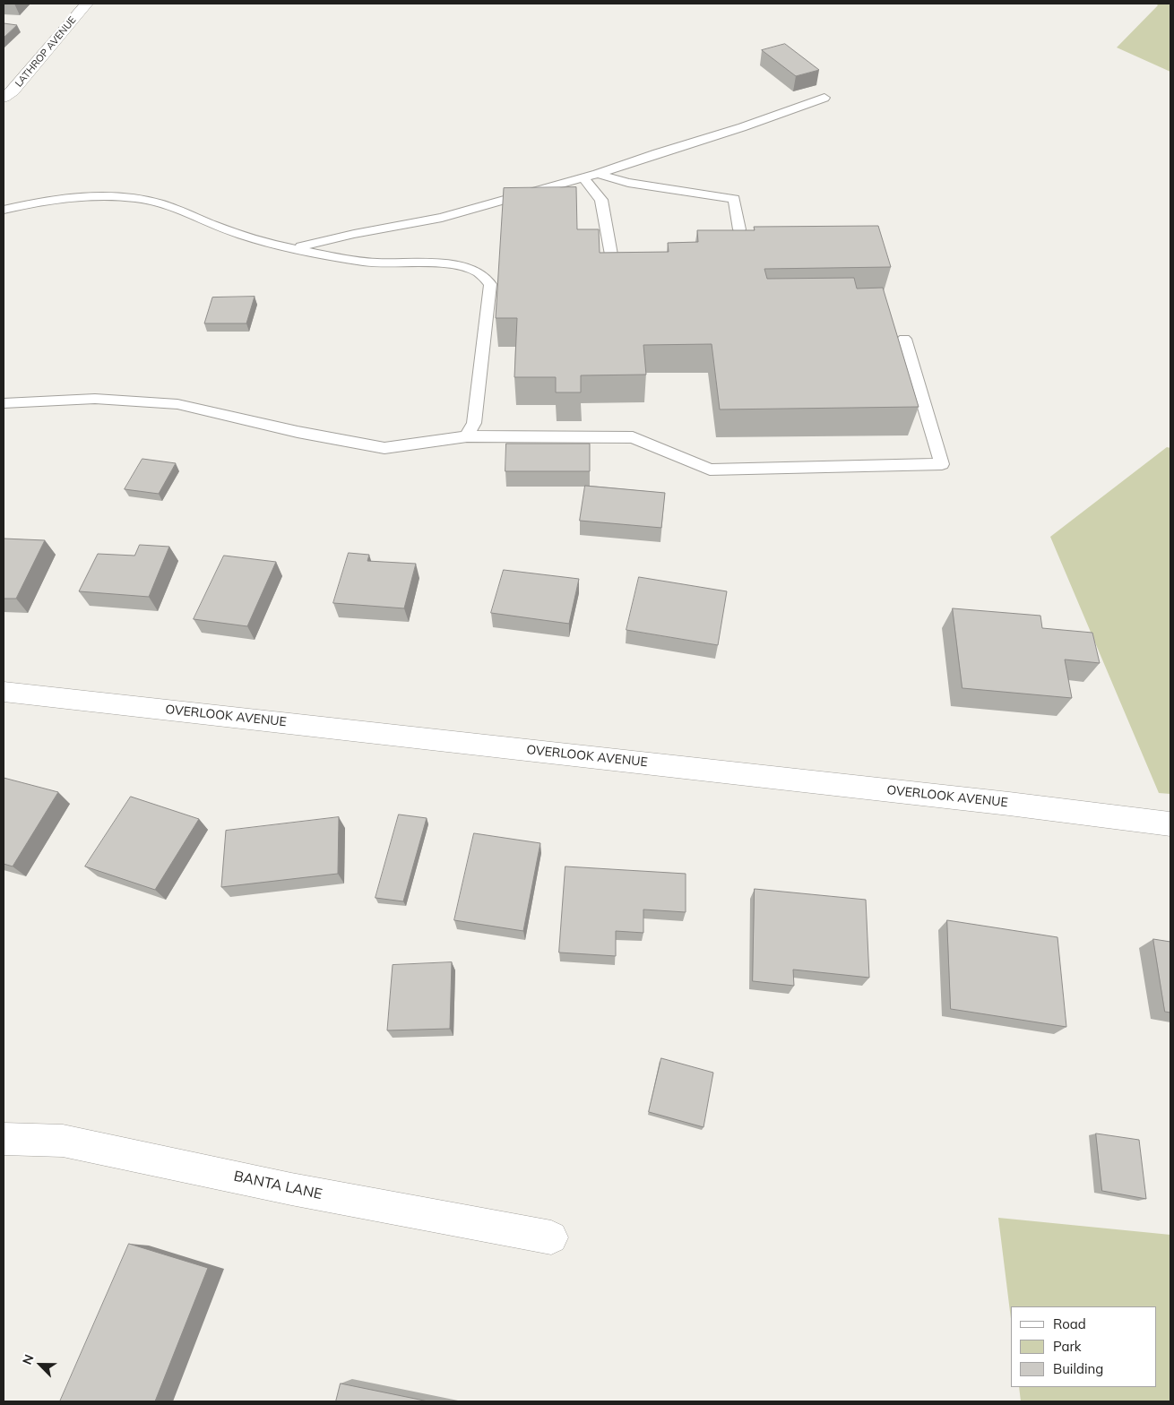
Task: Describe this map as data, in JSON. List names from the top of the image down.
{
  "streets": {
    "street": ["LATHROP AVENUE", "OVERLOOK AVENUE", "BANTA LANE"]
  },
  "legend": ["Road", "Park", "Building"],
  "north": "top left"
}
